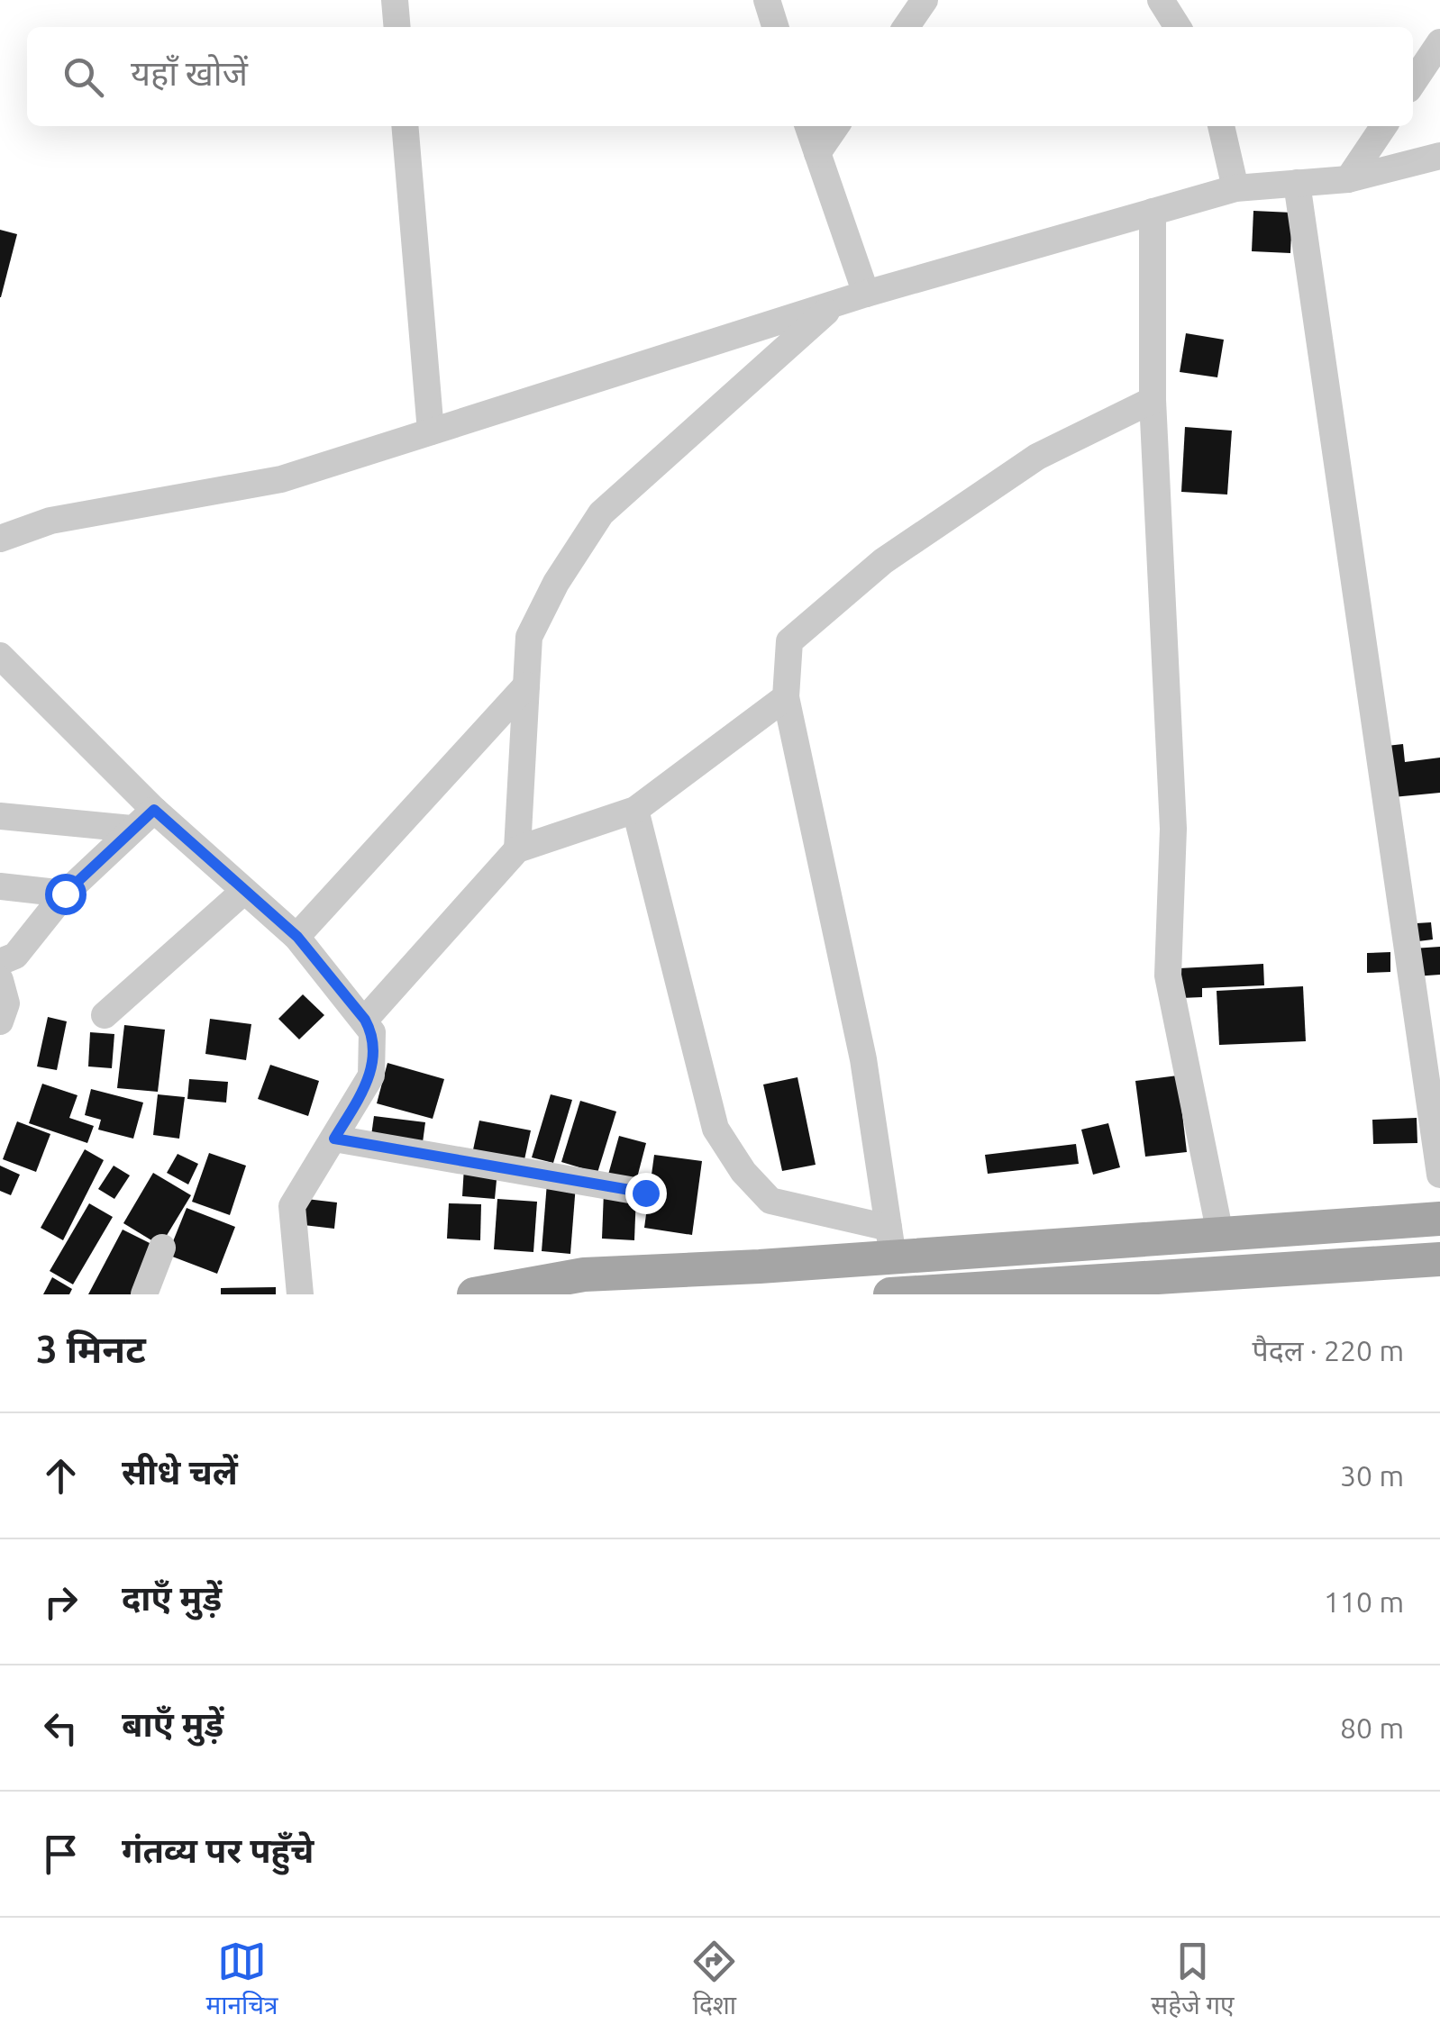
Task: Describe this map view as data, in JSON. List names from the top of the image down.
{
  "page": {
    "search": "यहाँ खोजें",
    "heading": ["3 मिनट", "पैदल · 220 m"],
    "list": [
      ["सीधे चलें", "30 m"],
      ["दाएँ मुड़ें", "110 m"],
      ["बाएँ मुड़ें", "80 m"],
      "गंतव्य पर पहुँचे"
    ],
    "nav": ["मानचित्र", "दिशा", "सहेजे गए"]
  }
}
